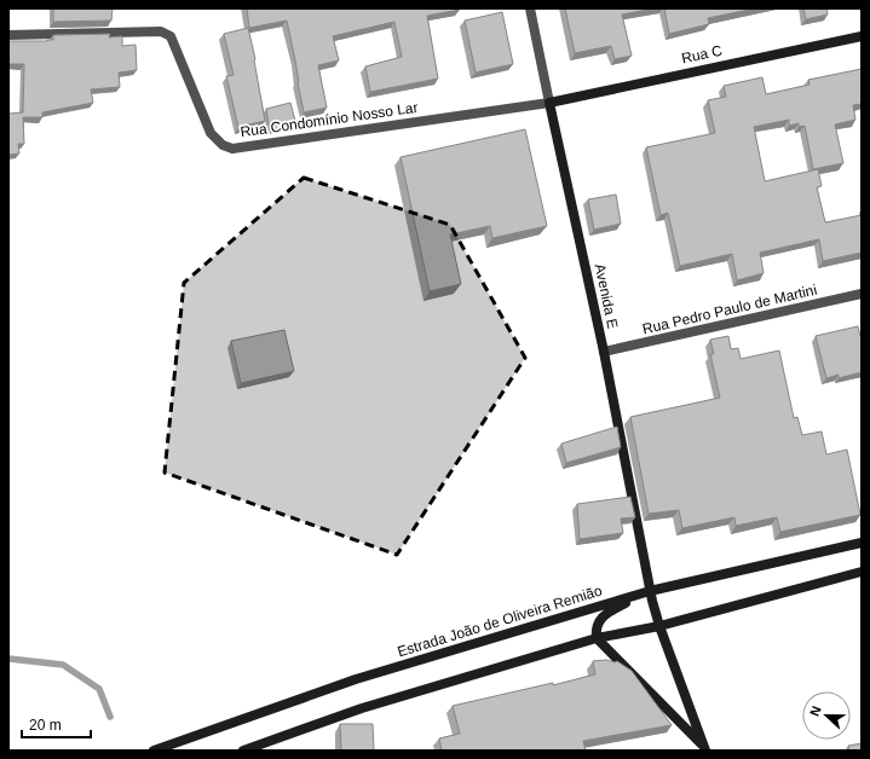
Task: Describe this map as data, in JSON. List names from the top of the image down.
{
  "streets": {
    "main road": ["Rua C", "Avenida E", "Estrada João de Oliveira Remião"],
    "street": ["Rua Condomínio Nosso Lar", "Rua Pedro Paulo de Martini"]
  },
  "crossings": [
    ["Rua C", "Rua Condomínio Nosso Lar"],
    ["Rua C", "Avenida E"],
    ["Rua Condomínio Nosso Lar", "Avenida E"],
    ["Avenida E", "Rua Pedro Paulo de Martini"],
    ["Avenida E", "Estrada João de Oliveira Remião"]
  ],
  "scale_bar": "20 m",
  "north": "left"
}
